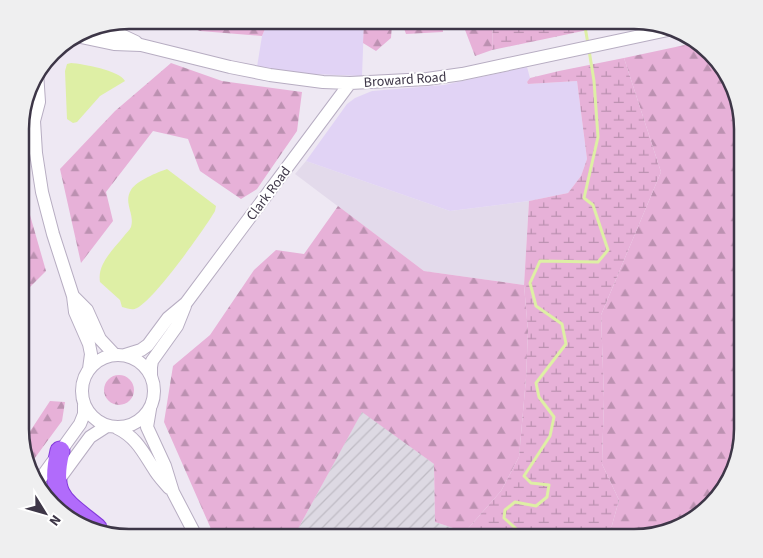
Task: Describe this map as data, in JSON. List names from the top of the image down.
{
  "streets": {
    "street": ["Broward Road", "Clark Road"]
  },
  "crossings": [
    ["Broward Road", "Clark Road"]
  ],
  "north": "bottom right"
}
